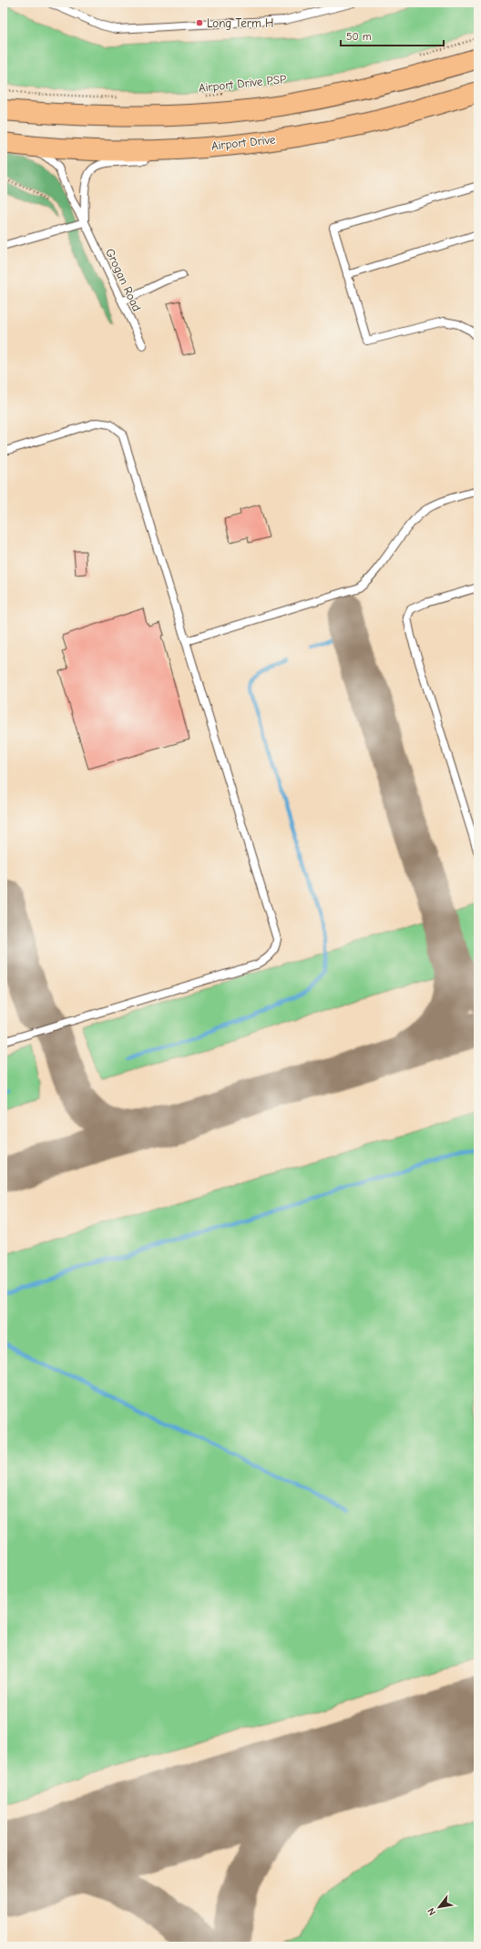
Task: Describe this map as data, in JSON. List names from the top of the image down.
{
  "streets": {
    "main road": ["Airport Drive"],
    "lane": ["Grogan Road"],
    "path": ["Airport Drive PSP"]
  },
  "crossings": [
    ["Airport Drive", "Grogan Road"]
  ],
  "places": ["Long Term H"],
  "scale_bar": "50 m",
  "north": "bottom left"
}
